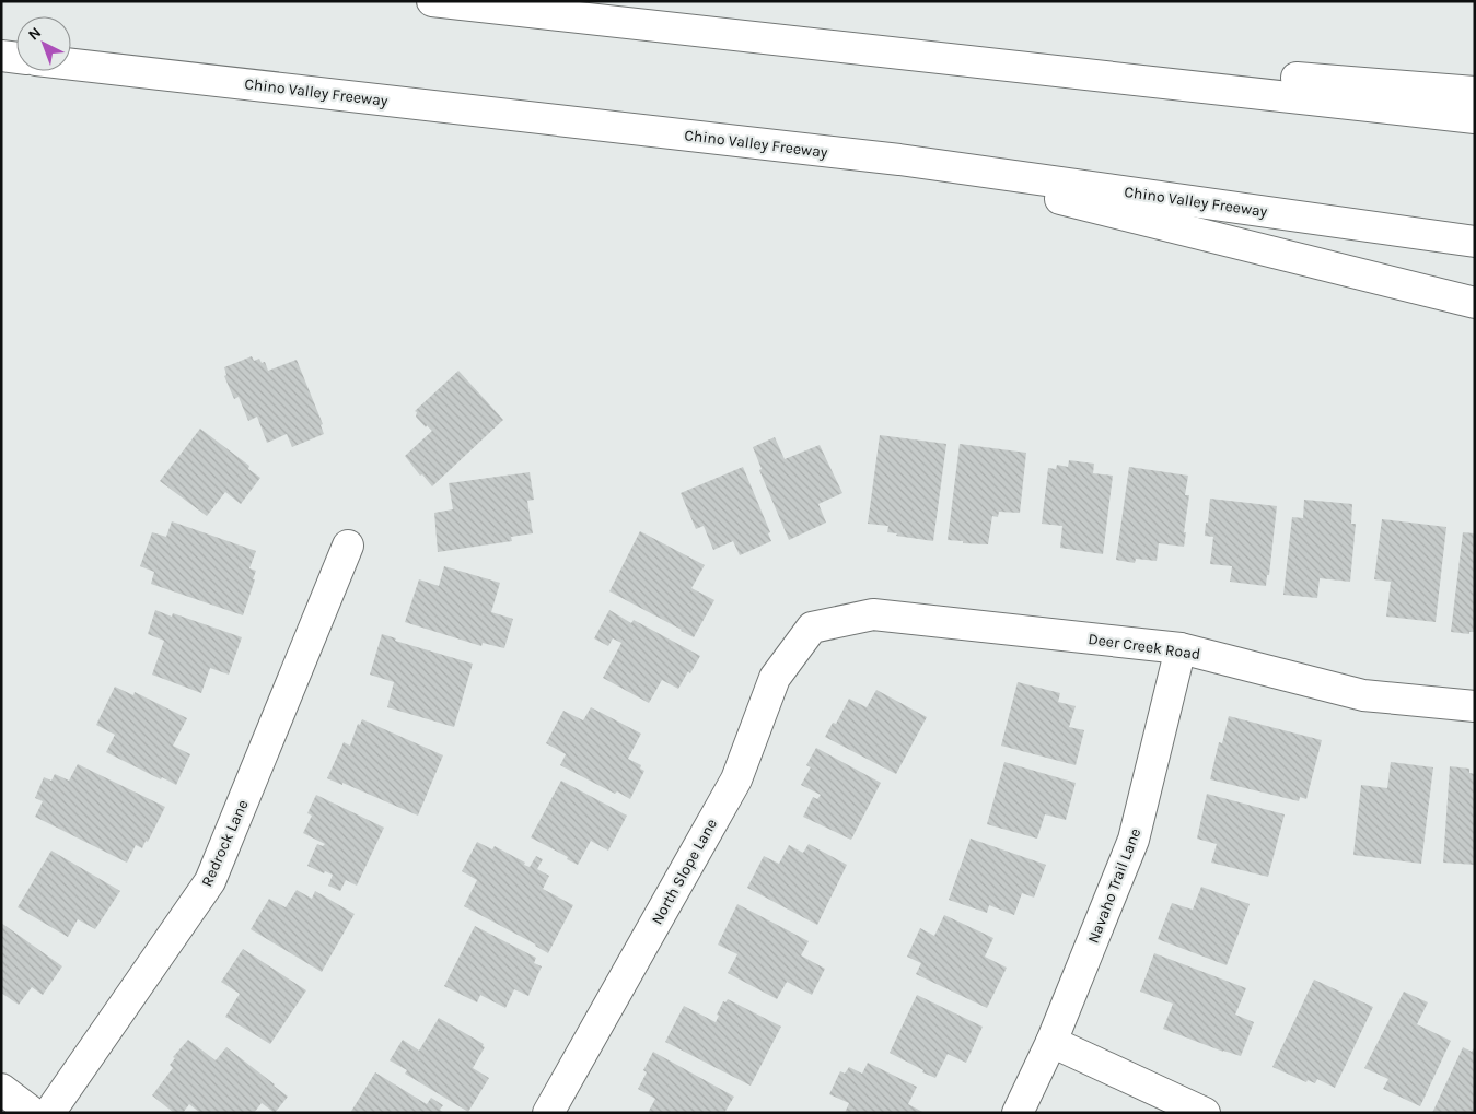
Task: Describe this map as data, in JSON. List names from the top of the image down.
{
  "streets": {
    "main road": [
      "Chino Valley Freeway",
      "Deer Creek Road",
      "Redrock Lane",
      "North Slope Lane",
      "Navaho Trail Lane"
    ]
  },
  "crossings": [
    ["Deer Creek Road", "North Slope Lane"],
    ["Deer Creek Road", "Navaho Trail Lane"]
  ],
  "north": "top left"
}
